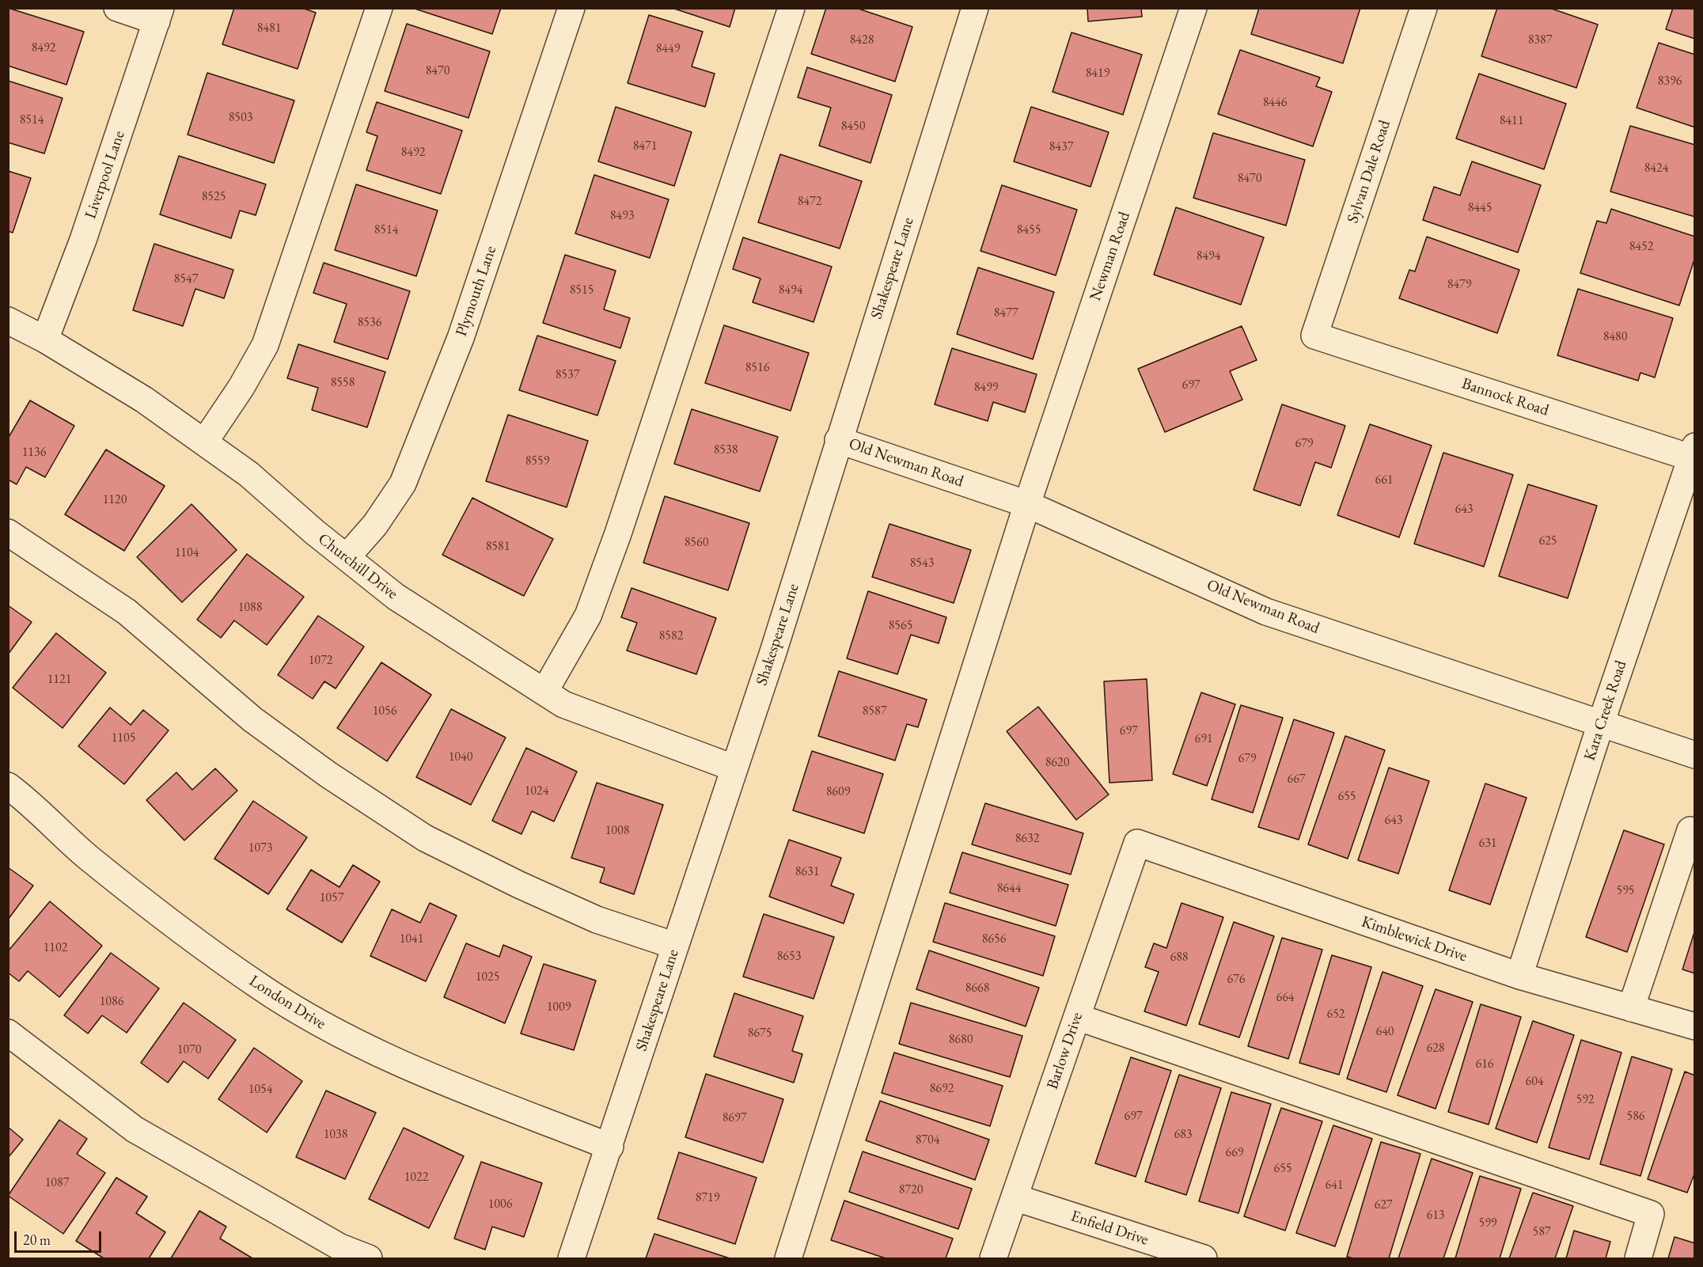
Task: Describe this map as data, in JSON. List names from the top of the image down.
{
  "streets": {
    "street": [
      "Sylvan Dale Road",
      "Liverpool Lane",
      "Newman Road",
      "Shakespeare Lane",
      "Plymouth Lane",
      "Bannock Road",
      "Old Newman Road",
      "Churchill Drive",
      "Kara Creek Road",
      "Kimblewick Drive",
      "London Drive",
      "Barlow Drive",
      "Enfield Drive"
    ]
  },
  "crossings": [
    ["Sylvan Dale Road", "Bannock Road"],
    ["Liverpool Lane", "Churchill Drive"],
    ["Newman Road", "Old Newman Road"],
    ["Shakespeare Lane", "Old Newman Road"],
    ["Shakespeare Lane", "Churchill Drive"],
    ["Shakespeare Lane", "London Drive"],
    ["Plymouth Lane", "Churchill Drive"],
    ["Bannock Road", "Kara Creek Road"],
    ["Old Newman Road", "Kara Creek Road"],
    ["Kara Creek Road", "Kimblewick Drive"],
    ["Kimblewick Drive", "Barlow Drive"],
    ["Barlow Drive", "Enfield Drive"]
  ],
  "house_numbers": [
    "8481",
    "8428",
    "8387",
    "8492",
    "8449",
    "8470",
    "8419",
    "8396",
    "8446",
    "8503",
    "8514",
    "8411",
    "8450",
    "8471",
    "8437",
    "8492",
    "8424",
    "8470",
    "8525",
    "8472",
    "8445",
    "8493",
    "8514",
    "8455",
    "8452",
    "8494",
    "8547",
    "8479",
    "8515",
    "8494",
    "8477",
    "8536",
    "8480",
    "8516",
    "8537",
    "8558",
    "697",
    "8499",
    "679",
    "8538",
    "1136",
    "8559",
    "661",
    "1120",
    "643",
    "625",
    "8560",
    "8581",
    "1104",
    "8543",
    "1088",
    "8565",
    "8582",
    "1072",
    "1121",
    "1056",
    "8587",
    "697",
    "1105",
    "691",
    "1040",
    "679",
    "8620",
    "667",
    "1024",
    "8609",
    "655",
    "643",
    "1008",
    "8632",
    "631",
    "1073",
    "8631",
    "8644",
    "595",
    "1057",
    "1041",
    "8656",
    "1102",
    "8653",
    "688",
    "1025",
    "676",
    "8668",
    "664",
    "1086",
    "1009",
    "652",
    "640",
    "8675",
    "8680",
    "628",
    "1070",
    "616",
    "604",
    "8692",
    "1054",
    "592",
    "697",
    "586",
    "8697",
    "1038",
    "683",
    "8704",
    "669",
    "655",
    "1022",
    "1087",
    "641",
    "8720",
    "8719",
    "1006",
    "627",
    "613",
    "599",
    "587"
  ],
  "scale_bar": "20 m"
}
